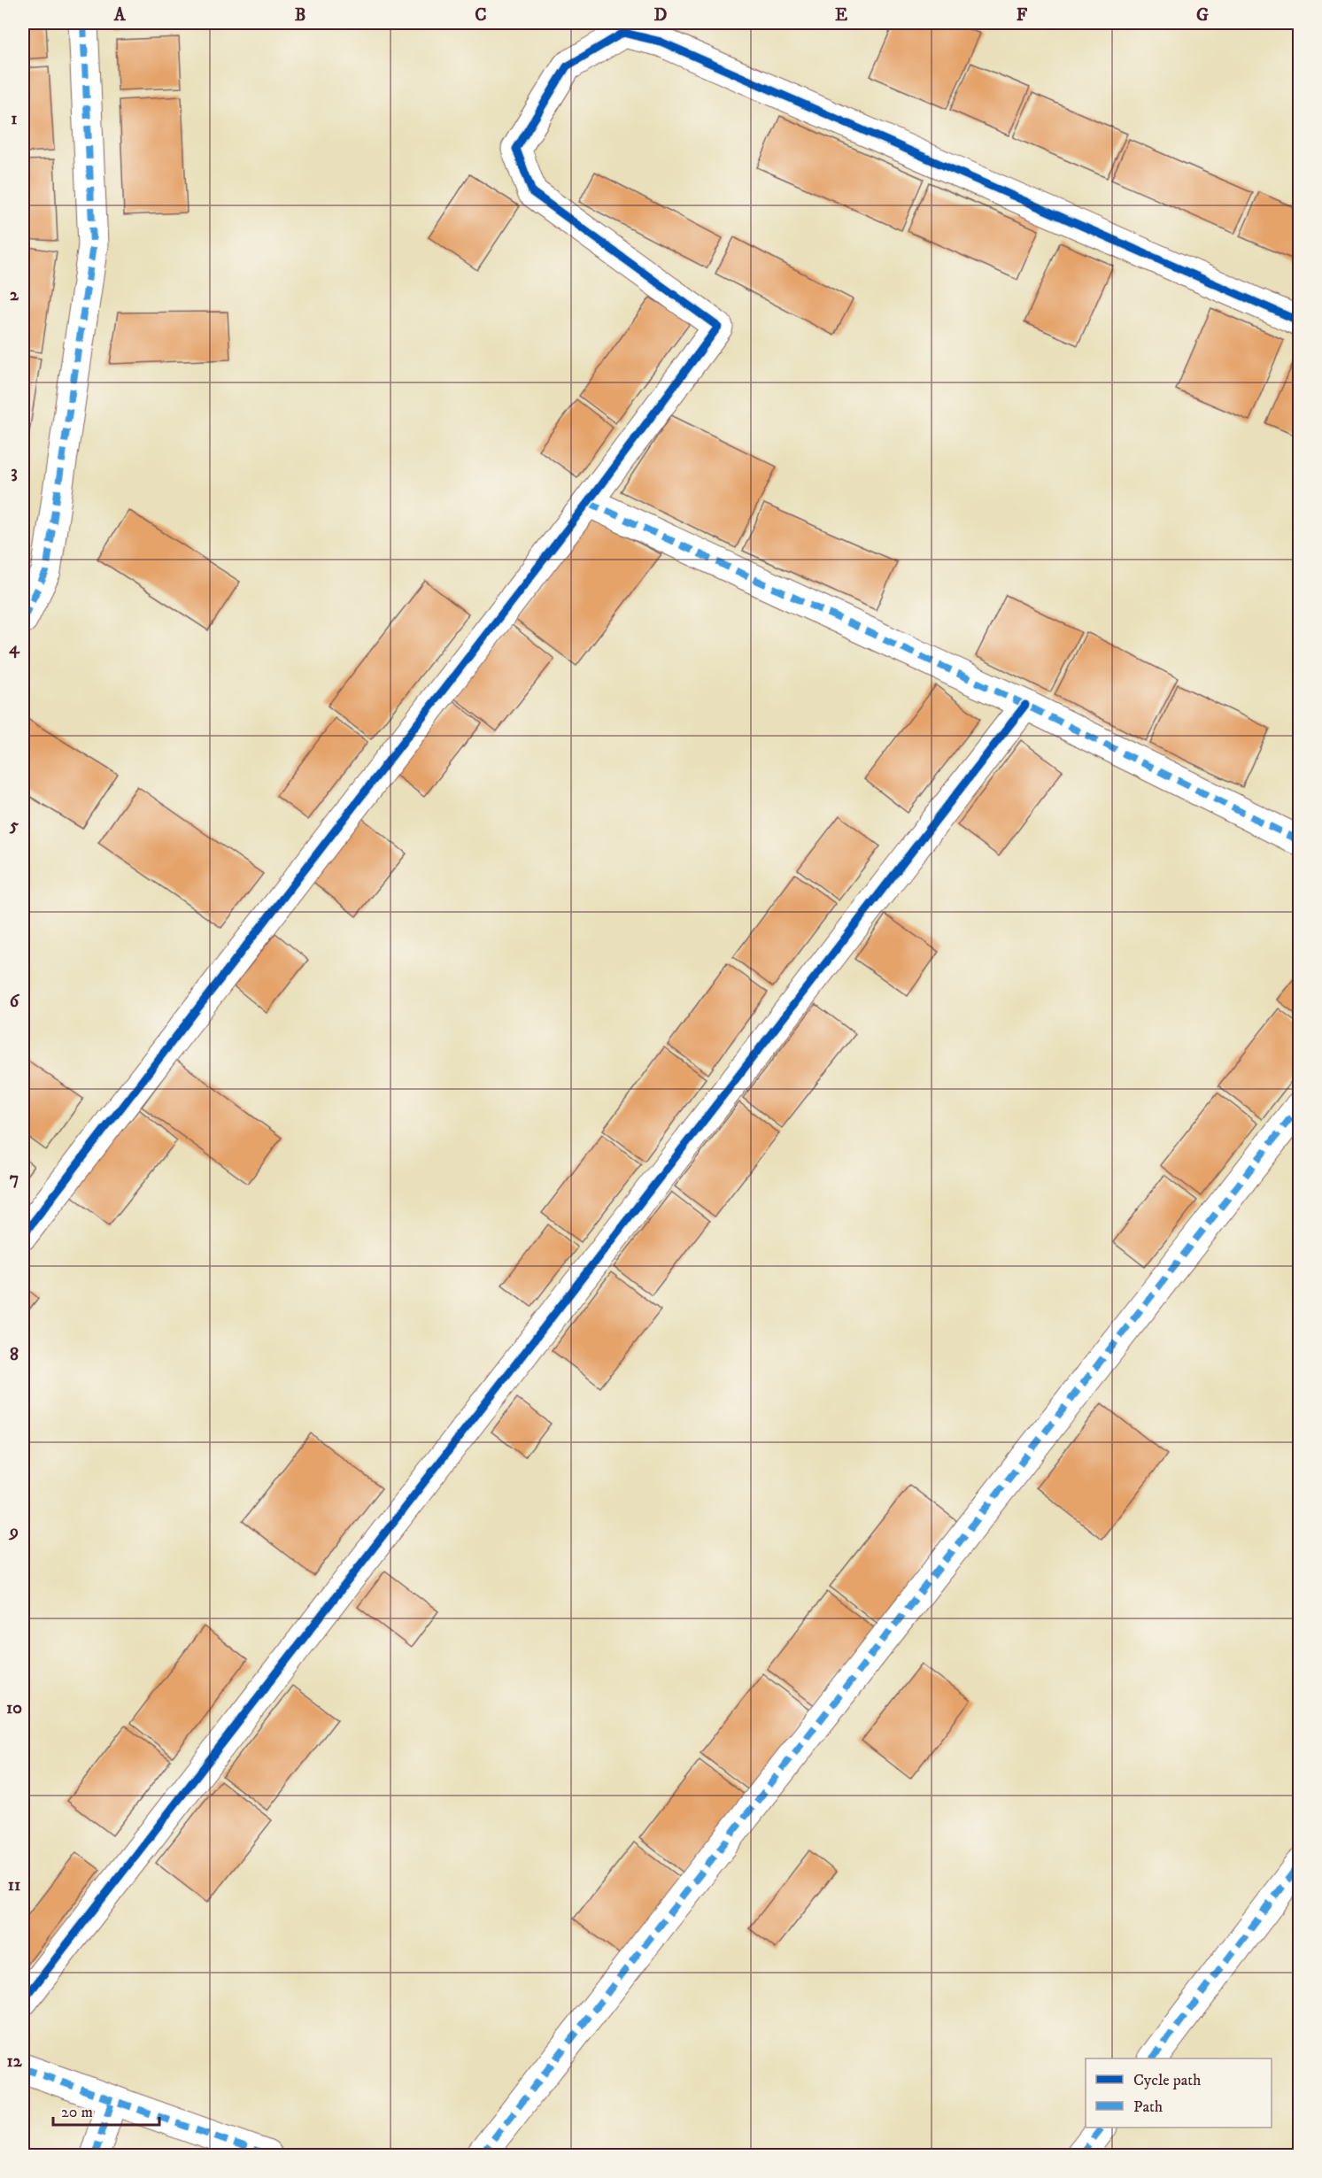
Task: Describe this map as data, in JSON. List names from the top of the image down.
{
  "legend": ["Cycle path", "Path"],
  "scale_bar": "20 m",
  "grid": {
    "columns": [
      "A",
      "B",
      "C",
      "D",
      "E",
      "F",
      "G"
    ],
    "rows": [
      "1",
      "2",
      "3",
      "4",
      "5",
      "6",
      "7",
      "8",
      "9",
      "10",
      "11",
      "12"
    ]
  }
}
